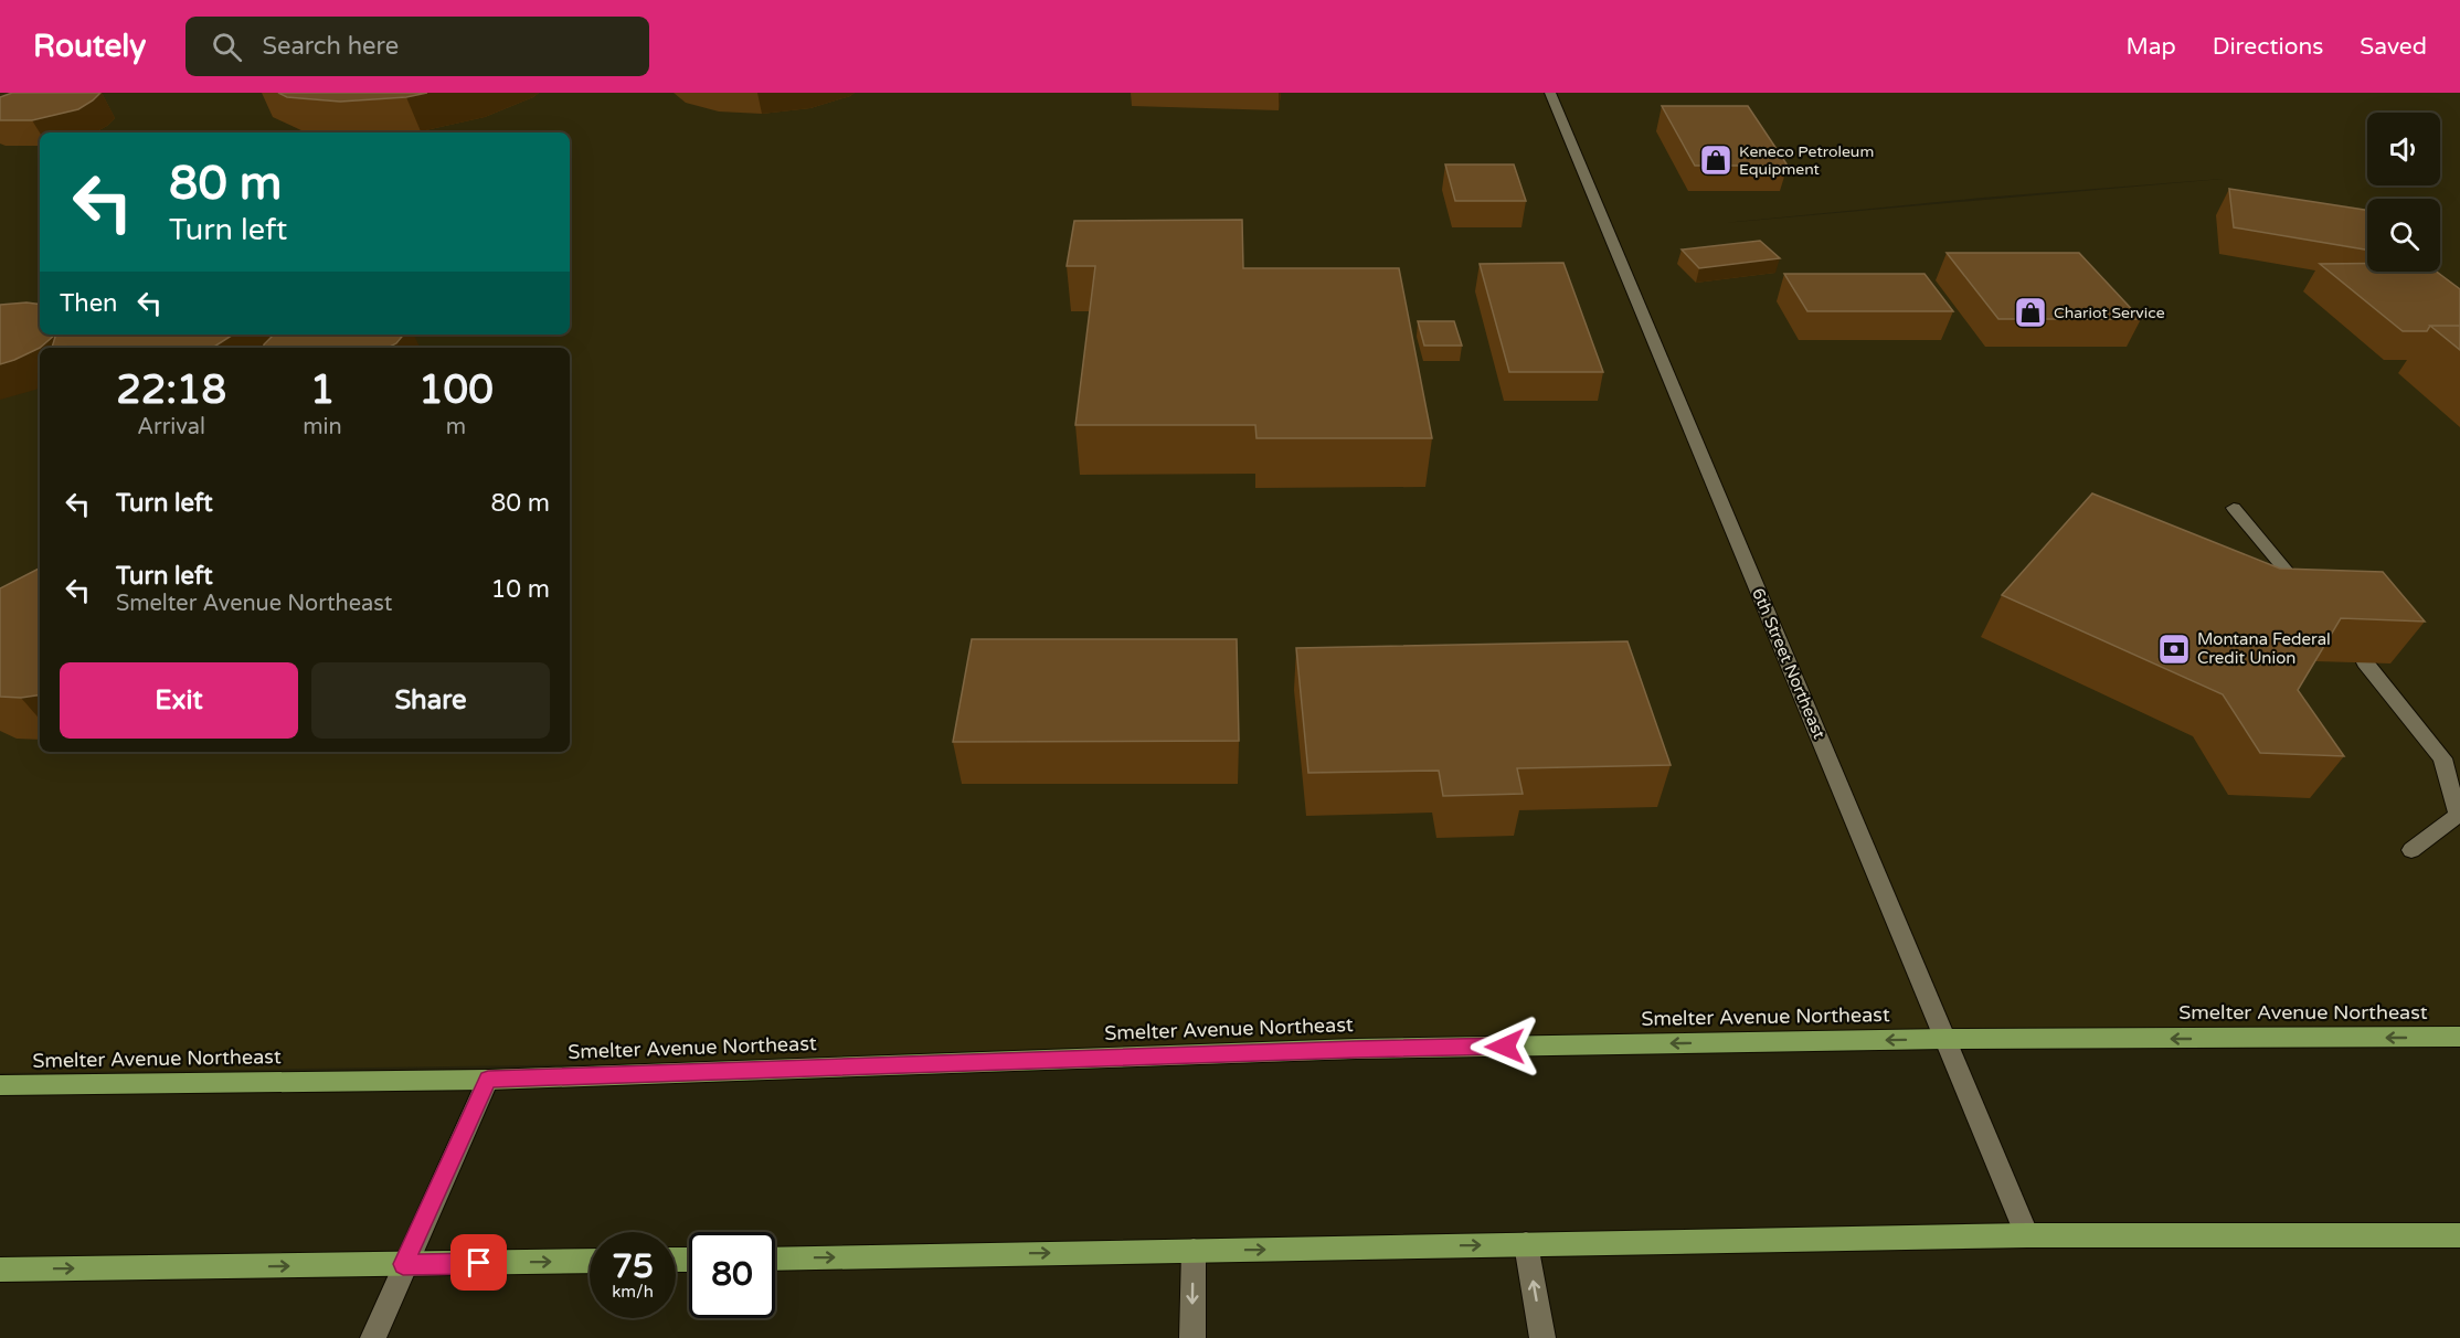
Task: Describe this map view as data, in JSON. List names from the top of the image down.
{
  "streets": {
    "highway": ["Smelter Avenue Northeast"],
    "street": ["6th Street Northeast"]
  },
  "crossings": [
    ["6th Street Northeast", "Smelter Avenue Northeast"]
  ],
  "one_way": ["Smelter Avenue Northeast"],
  "places": {
    "shop": ["Keneco Petroleum Equipment", "Chariot Service"],
    "bank": ["Montana Federal Credit Union"]
  },
  "page": {
    "header": "Routely",
    "search": "Search here",
    "nav": ["Map", "Directions", "Saved"],
    "turn": ["80 m", "Turn left"],
    "then": "Then",
    "eta": [
      "22:18",
      "Arrival",
      "1",
      "min",
      "100",
      "m"
    ],
    "list": [
      {
        "name": "Turn left",
        "value": "80 m"
      },
      {
        "name": "Turn left",
        "note": "Smelter Avenue Northeast",
        "value": "10 m"
      }
    ],
    "buttons": ["Exit", "Share"],
    "speed": "75 km/h",
    "limit": "80"
  }
}
